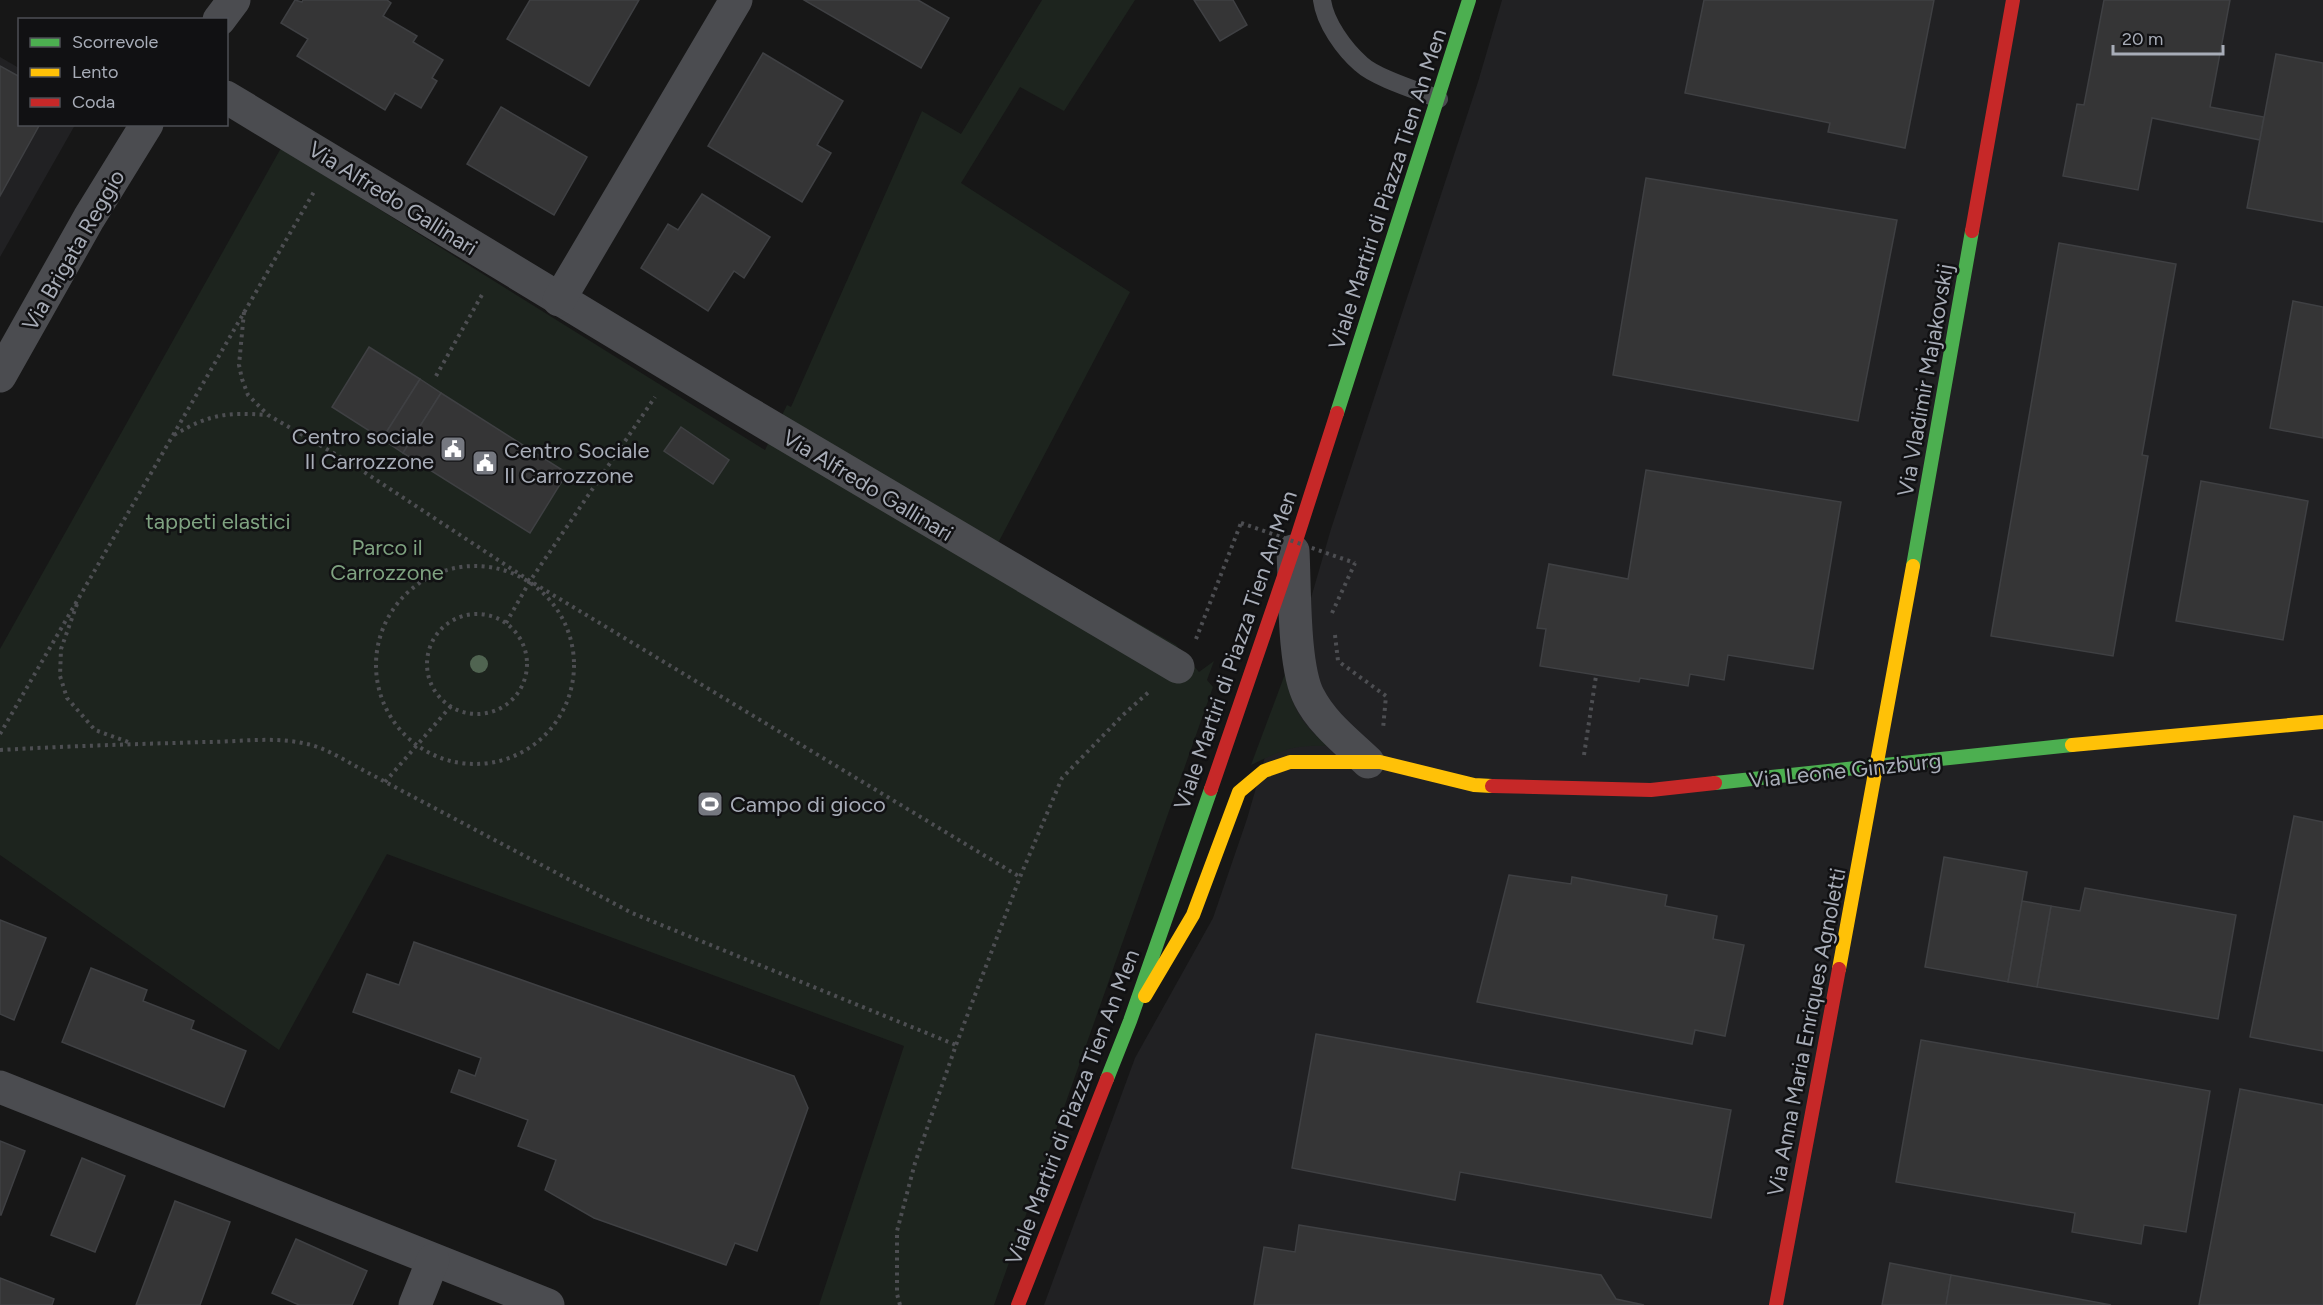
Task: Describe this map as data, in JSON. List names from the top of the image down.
{
  "streets": {
    "street": [
      "Viale Martiri di Piazza Tien An Men",
      "Via Alfredo Gallinari",
      "Via Brigata Reggio",
      "Via Vladimir Majakovskij",
      "Via Leone Ginzburg",
      "Via Anna Maria Enriques Agnoletti"
    ]
  },
  "crossings": [
    ["Viale Martiri di Piazza Tien An Men", "Via Leone Ginzburg"],
    ["Via Vladimir Majakovskij", "Via Leone Ginzburg"],
    ["Via Vladimir Majakovskij", "Via Anna Maria Enriques Agnoletti"],
    ["Via Leone Ginzburg", "Via Anna Maria Enriques Agnoletti"]
  ],
  "parks": ["tappeti elastici", "Parco il Carrozzone"],
  "places": {
    "public building": ["Centro sociale Il Carrozzone", "Centro Sociale Il Carrozzone"],
    "sports": ["Campo di gioco"]
  },
  "legend": ["Scorrevole", "Lento", "Coda"],
  "scale_bar": "20 m"
}
